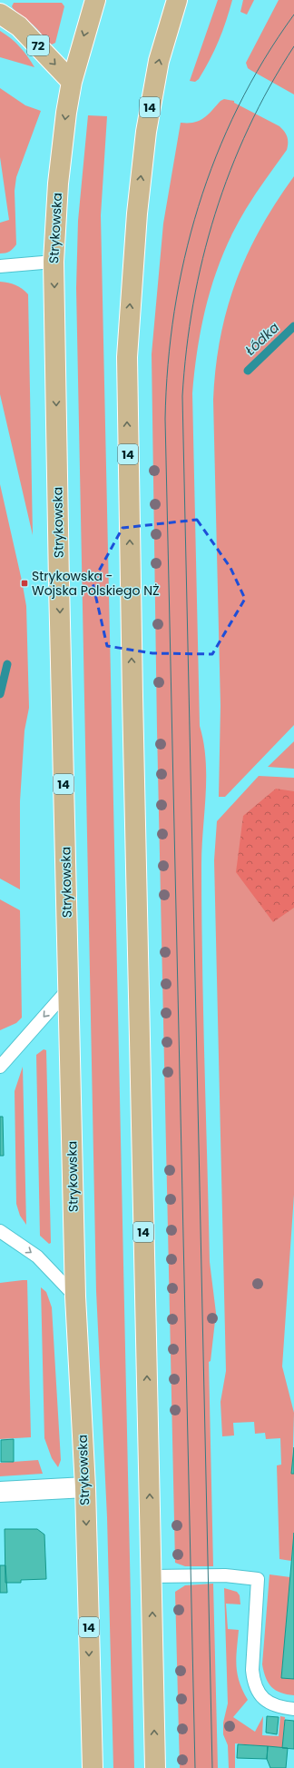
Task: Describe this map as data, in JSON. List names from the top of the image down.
{
  "streets": {
    "main road": ["72", "14", "Strykowska"]
  },
  "crossings": [
    ["72", "Strykowska"]
  ],
  "water": ["Łódka"],
  "places": {
    "transit": ["Strykowska - Wojska Polskiego NŻ"]
  }
}
